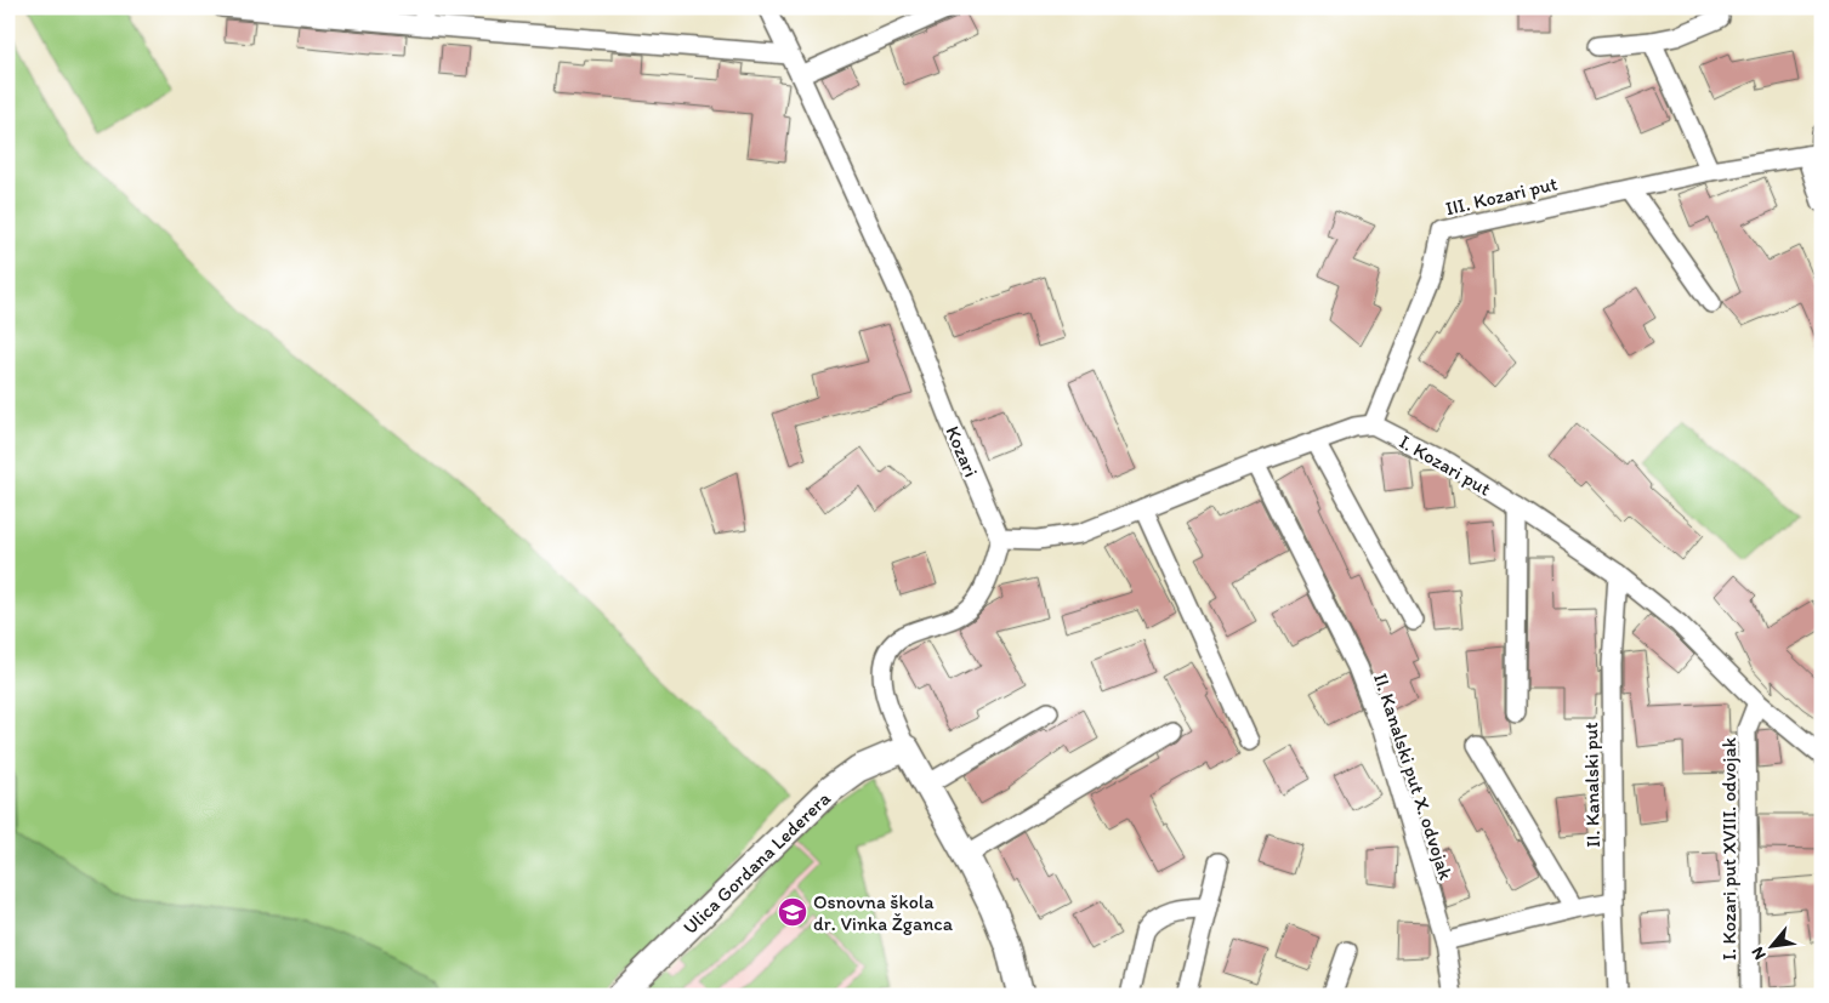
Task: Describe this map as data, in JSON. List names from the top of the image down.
{
  "streets": {
    "street": [
      "III. Kozari put",
      "Kozari",
      "I. Kozari put",
      "II. Kanalski put X. odvojak",
      "II. Kanalski put",
      "I. Kozari put XVIII. odvojak",
      "Ulica Gordana Lederera"
    ]
  },
  "crossings": [
    ["III. Kozari put", "I. Kozari put"],
    ["I. Kozari put", "II. Kanalski put"],
    ["I. Kozari put", "I. Kozari put XVIII. odvojak"]
  ],
  "places": {
    "school or university": ["Osnovna škola dr. Vinka Žganca"]
  },
  "north": "bottom left"
}
